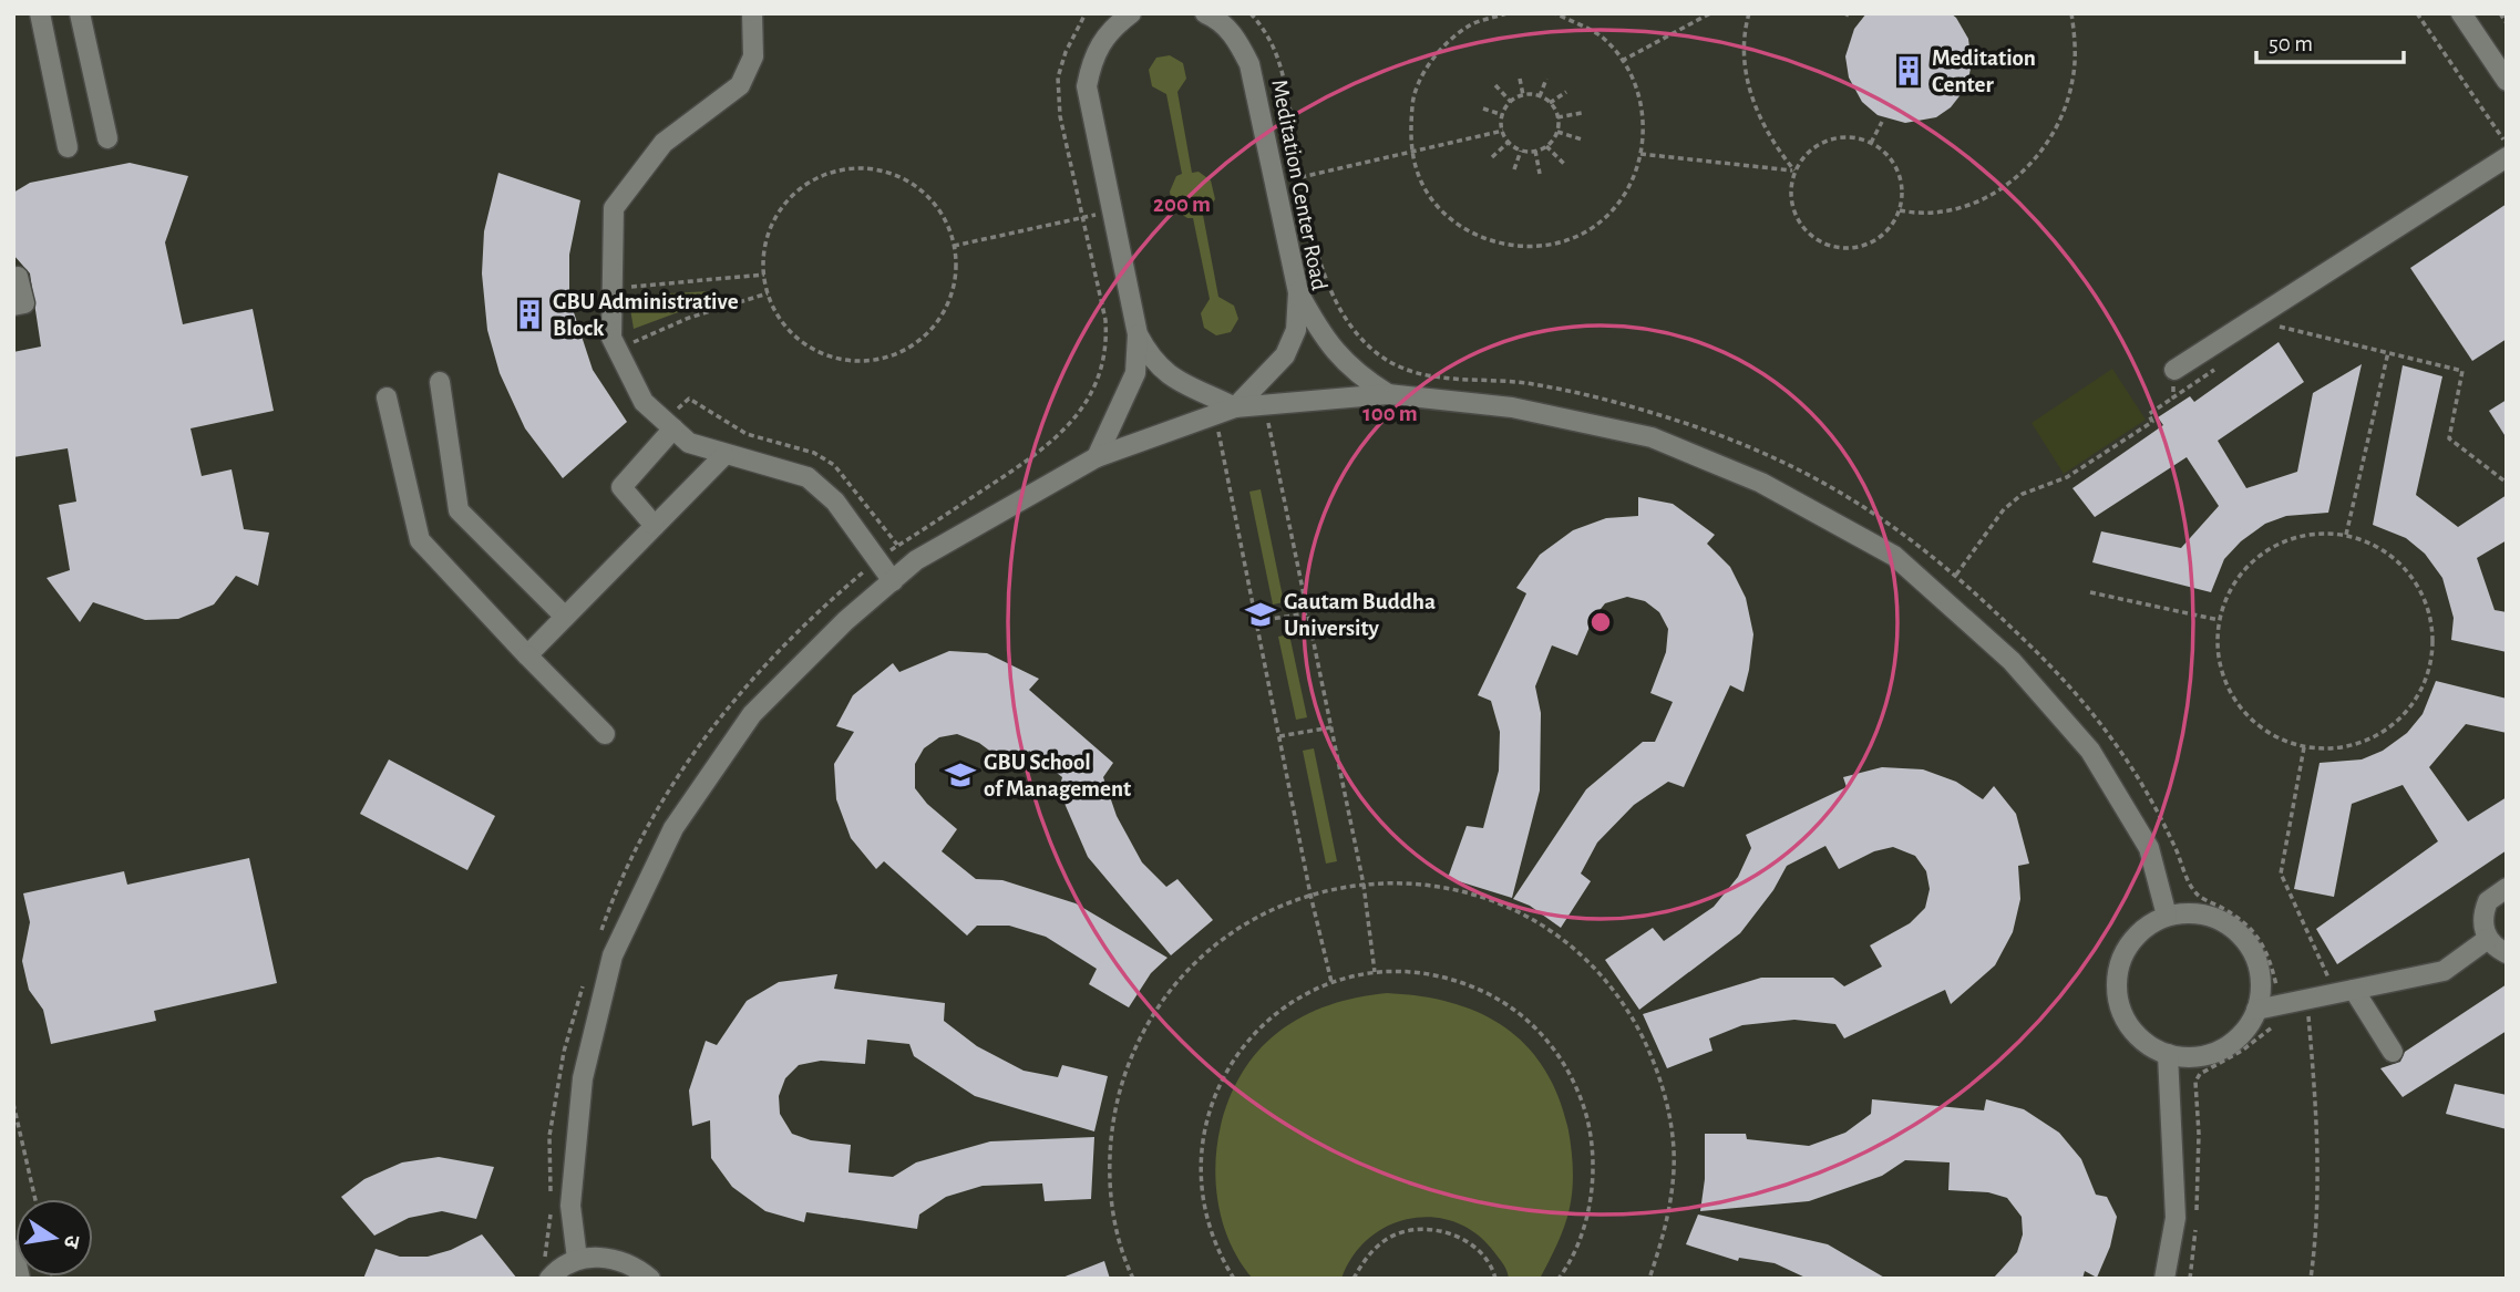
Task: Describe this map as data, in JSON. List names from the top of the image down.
{
  "streets": {
    "lane": ["Meditation Center Road"]
  },
  "places": {
    "building": ["Meditation Center", "GBU Administrative Block"],
    "school or university": ["Gautam Buddha University", "GBU School of Management"]
  },
  "scale_bar": "50 m",
  "north": "right",
  "rings": ["200 m", "100 m"]
}
